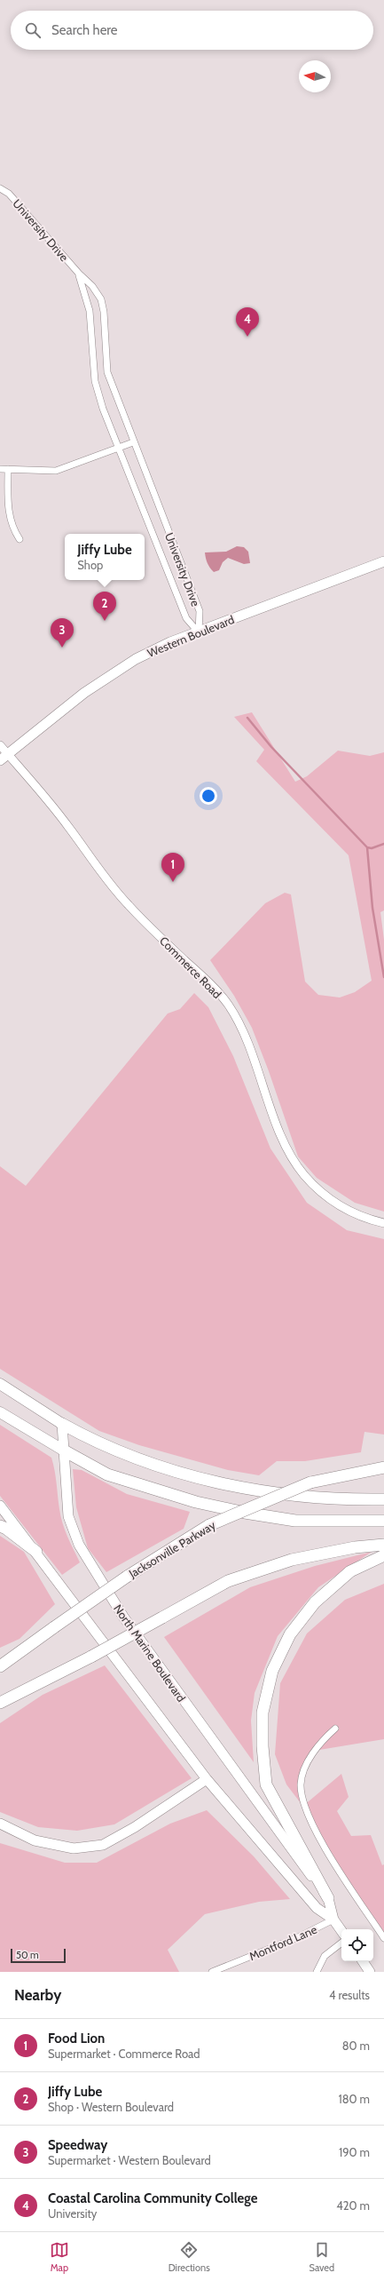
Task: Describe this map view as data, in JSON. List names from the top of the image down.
{
  "streets": {
    "highway": ["Jacksonville Parkway"],
    "main road": ["Western Boulevard", "North Marine Boulevard"],
    "street": ["University Drive", "Commerce Road", "Montford Lane"]
  },
  "crossings": [
    ["University Drive", "Western Boulevard"],
    ["Western Boulevard", "Commerce Road"],
    ["North Marine Boulevard", "Montford Lane"]
  ],
  "scale_bar": "50 m",
  "north": "left",
  "page": {
    "search": "Search here",
    "pins": [
      "4",
      "2",
      "3",
      "1"
    ],
    "popup": ["Jiffy Lube", "Shop"],
    "scale": "50 m",
    "heading": ["Nearby", "4 results"],
    "list": [
      {
        "mark": "1",
        "name": "Food Lion",
        "note": "Supermarket · Commerce Road",
        "value": "80 m"
      },
      {
        "mark": "2",
        "name": "Jiffy Lube",
        "note": "Shop · Western Boulevard",
        "value": "180 m"
      },
      {
        "mark": "3",
        "name": "Speedway",
        "note": "Supermarket · Western Boulevard",
        "value": "190 m"
      },
      {
        "mark": "4",
        "name": "Coastal Carolina Community College",
        "note": "University",
        "value": "420 m"
      }
    ],
    "nav": ["Map", "Directions", "Saved"]
  }
}
